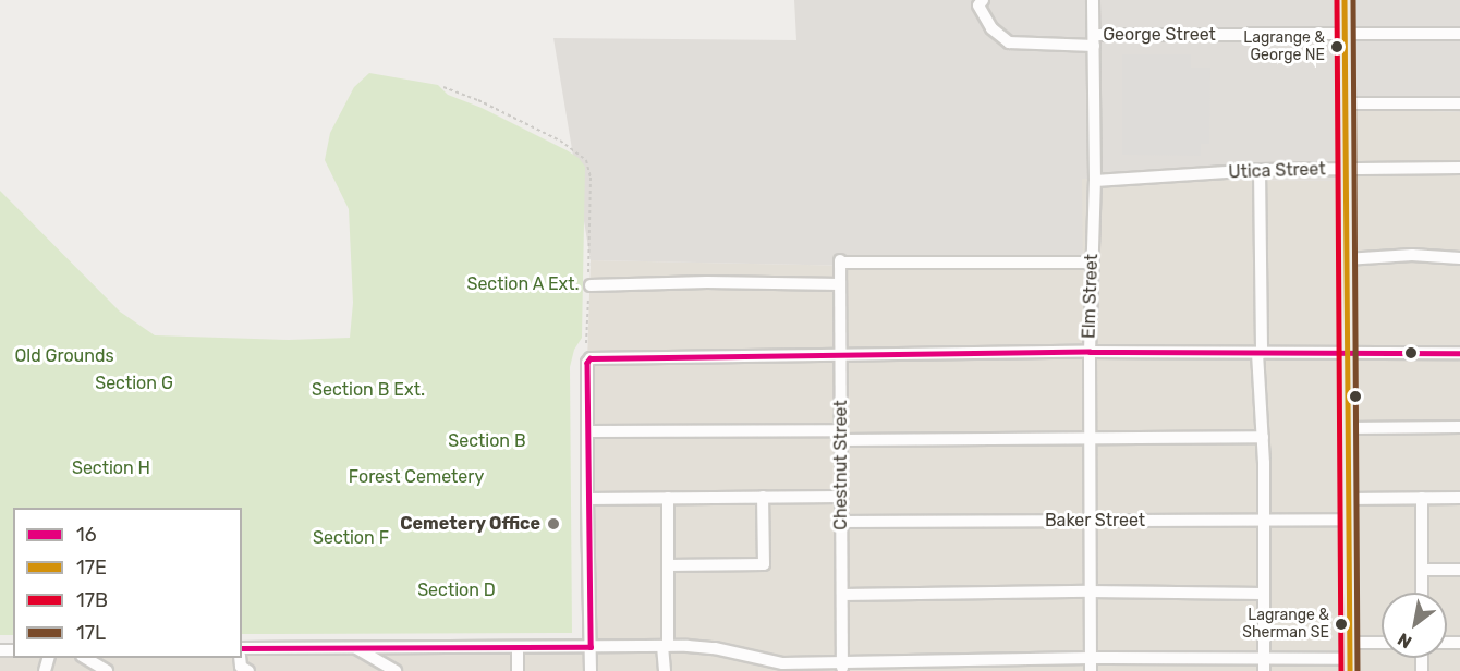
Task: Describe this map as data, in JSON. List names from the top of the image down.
{
  "streets": {
    "street": [
      "George Street",
      "Utica Street",
      "Elm Street",
      "Chestnut Street",
      "Baker Street"
    ]
  },
  "crossings": [
    ["George Street", "Elm Street"],
    ["Utica Street", "Elm Street"],
    ["Elm Street", "Chestnut Street"],
    ["Elm Street", "Baker Street"],
    ["Chestnut Street", "Baker Street"]
  ],
  "parks": [
    "Section A Ext.",
    "Old Grounds",
    "Section G",
    "Section B Ext.",
    "Section B",
    "Section H",
    "Forest Cemetery",
    "Section F",
    "Section D"
  ],
  "places": ["Lagrange & George NE", "Cemetery Office", "Lagrange & Sherman SE"],
  "lines": [
    "transit line 17E",
    "transit line 17B",
    "transit line 17L",
    "transit line 16"
  ],
  "legend": [
    "16",
    "17E",
    "17B",
    "17L"
  ],
  "north": "bottom left"
}
